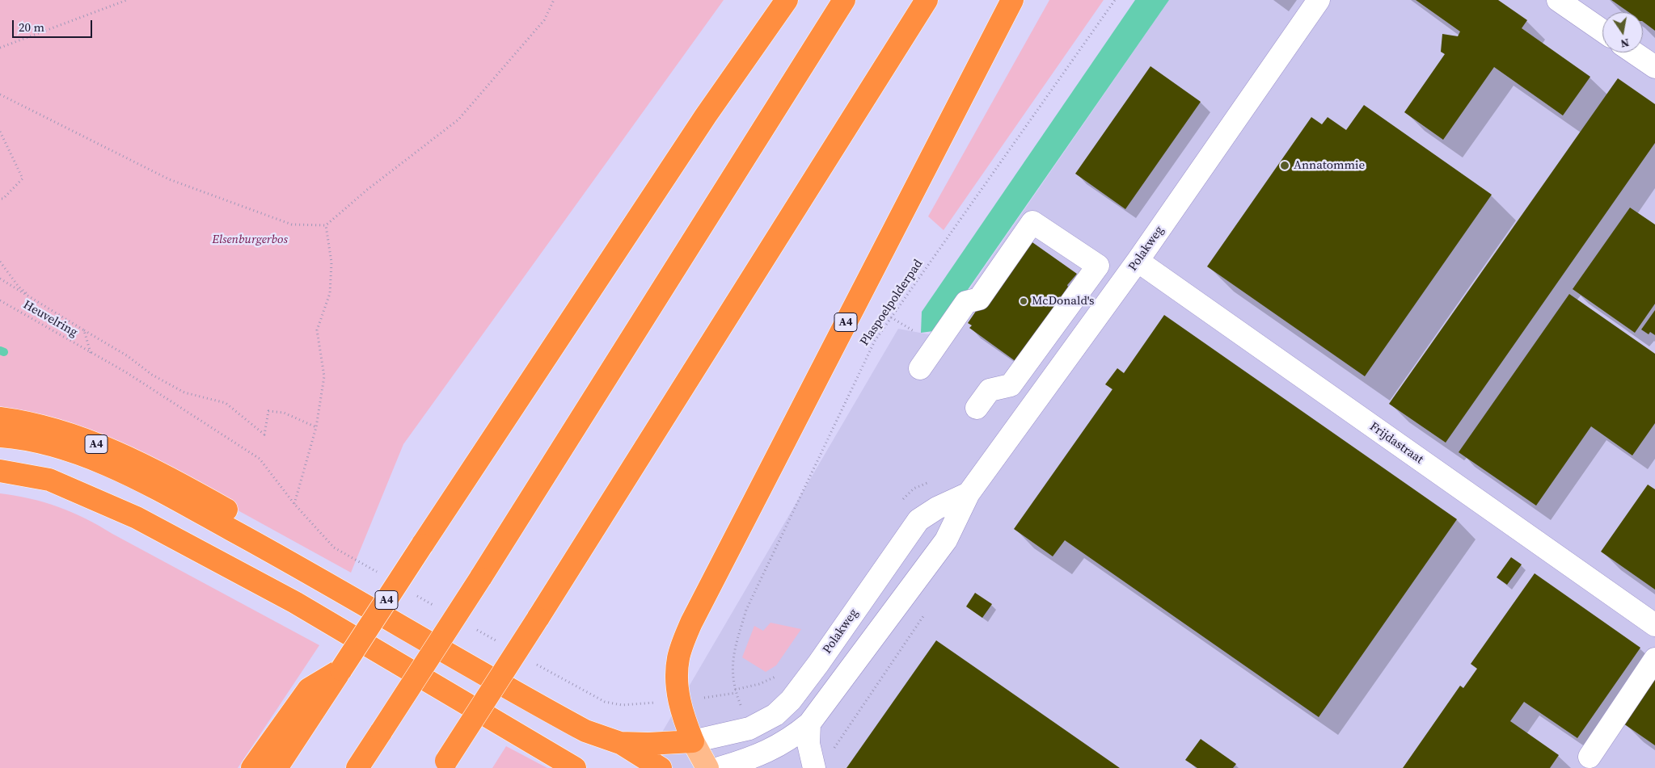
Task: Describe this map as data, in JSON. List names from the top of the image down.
{
  "streets": {
    "highway": ["A4"],
    "street": ["Polakweg", "Frijdastraat"],
    "path": ["Plaspoelpolderpad", "Heuvelring"]
  },
  "crossings": [
    ["Polakweg", "A4"],
    ["Polakweg", "Frijdastraat"]
  ],
  "parks": ["Elsenburgerbos"],
  "places": ["Annatommie", "McDonald's"],
  "scale_bar": "20 m",
  "north": "bottom"
}
